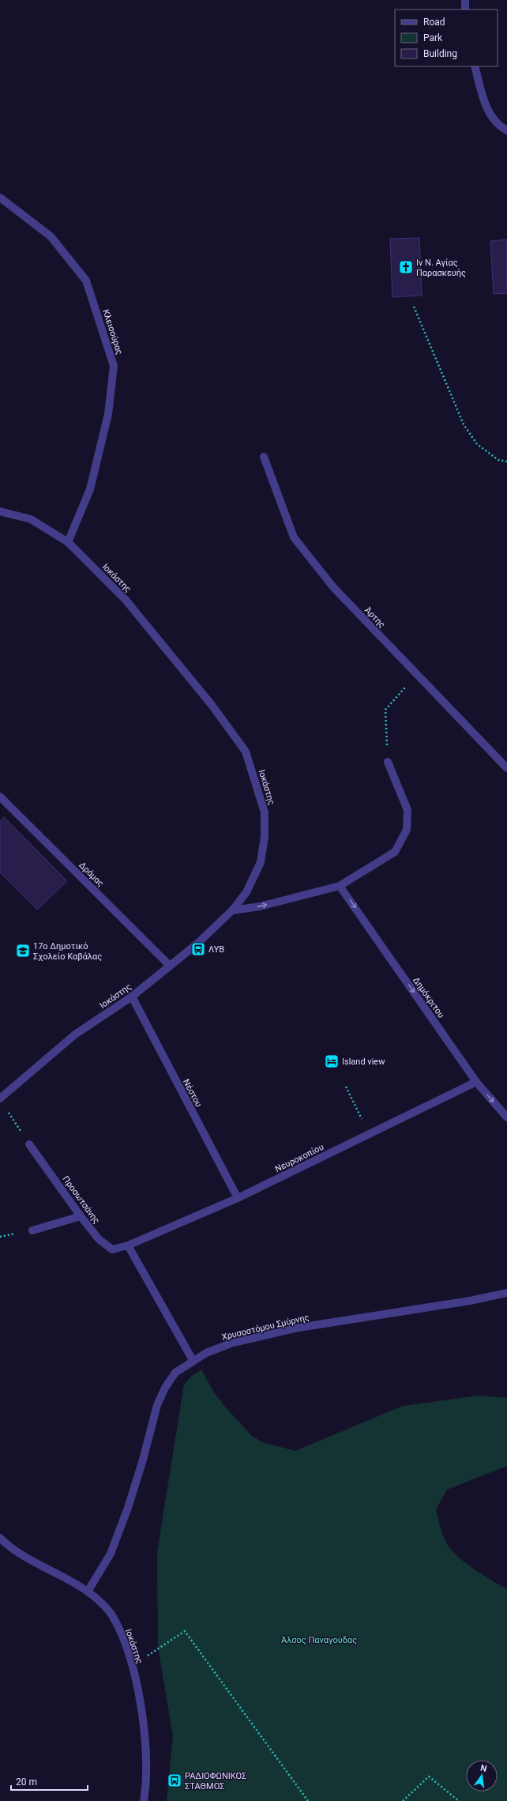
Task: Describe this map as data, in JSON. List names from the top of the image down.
{
  "streets": {
    "street": [
      "Κλεισούρας",
      "Ιοκάστης",
      "Άρτης",
      "Δράμας",
      "Δημόκριτου",
      "Νέστου",
      "Νευροκοπίου",
      "Προσωτσάνης",
      "Χρυσοστόμου Σμύρνης"
    ]
  },
  "crossings": [
    ["Κλεισούρας", "Ιοκάστης"],
    ["Ιοκάστης", "Δράμας"],
    ["Ιοκάστης", "Νέστου"],
    ["Ιοκάστης", "Χρυσοστόμου Σμύρνης"],
    ["Δημόκριτου", "Νευροκοπίου"],
    ["Νέστου", "Νευροκοπίου"],
    ["Νευροκοπίου", "Προσωτσάνης"]
  ],
  "one_way": ["Δημόκριτου"],
  "parks": ["Άλσος Παναγούδας"],
  "places": {
    "church": ["Ιν Ν. Αγίας Παρασκευής"],
    "bus stop": ["ΛΥΒ", "ΡΑΔΙΟΦΩΝΙΚΟΣ ΣΤΑΘΜΟΣ"],
    "school or university": ["17ο Δημοτικό Σχολείο Καβάλας"],
    "hotel": ["Island view"]
  },
  "legend": ["Road", "Park", "Building"],
  "scale_bar": "20 m",
  "north": "top"
}
